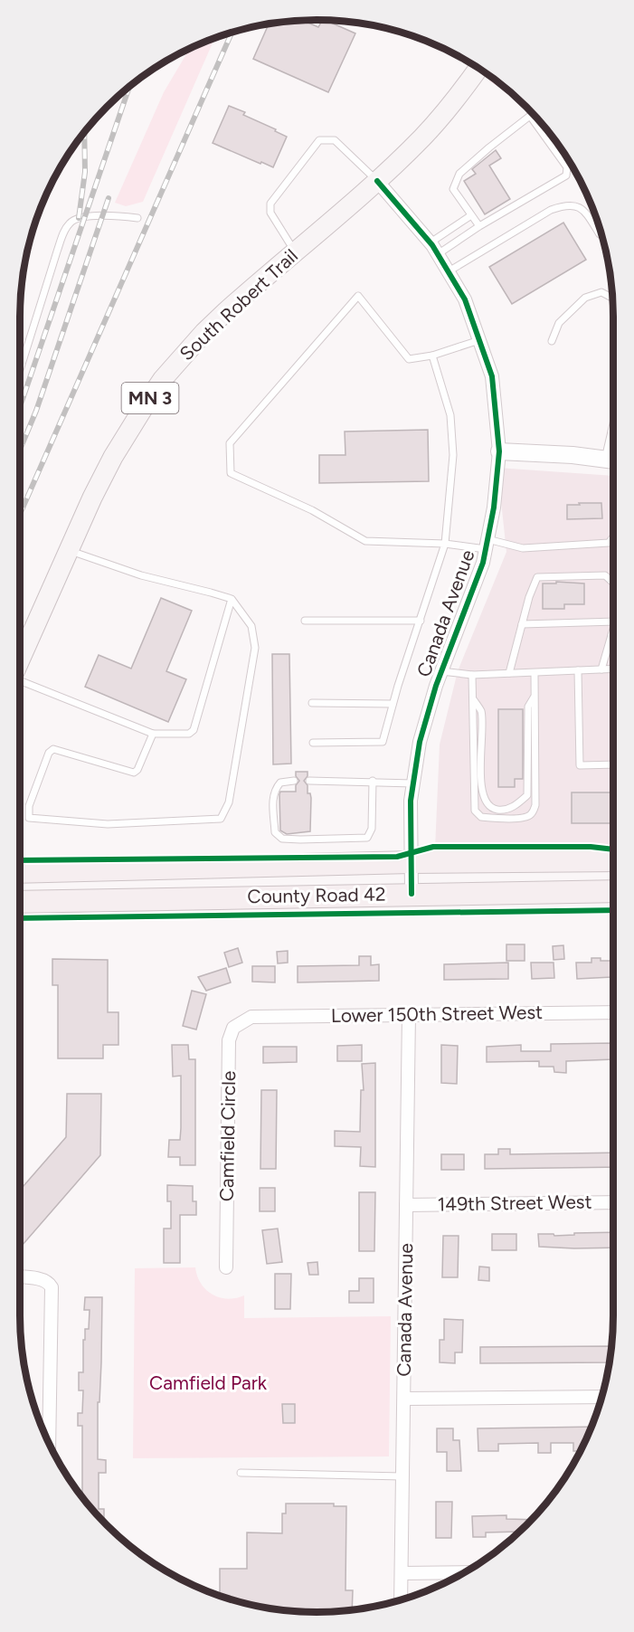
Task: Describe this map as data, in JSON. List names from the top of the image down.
{
  "streets": {
    "highway": ["County Road 42"],
    "main road": ["South Robert Trail", "MN 3"],
    "street": [
      "Canada Avenue",
      "Lower 150th Street West",
      "Camfield Circle",
      "149th Street West"
    ]
  },
  "crossings": [
    ["South Robert Trail", "Canada Avenue"],
    ["Canada Avenue", "County Road 42"],
    ["Canada Avenue", "Lower 150th Street West"],
    ["Canada Avenue", "149th Street West"],
    ["Lower 150th Street West", "Camfield Circle"]
  ],
  "parks": ["Camfield Park"]
}
